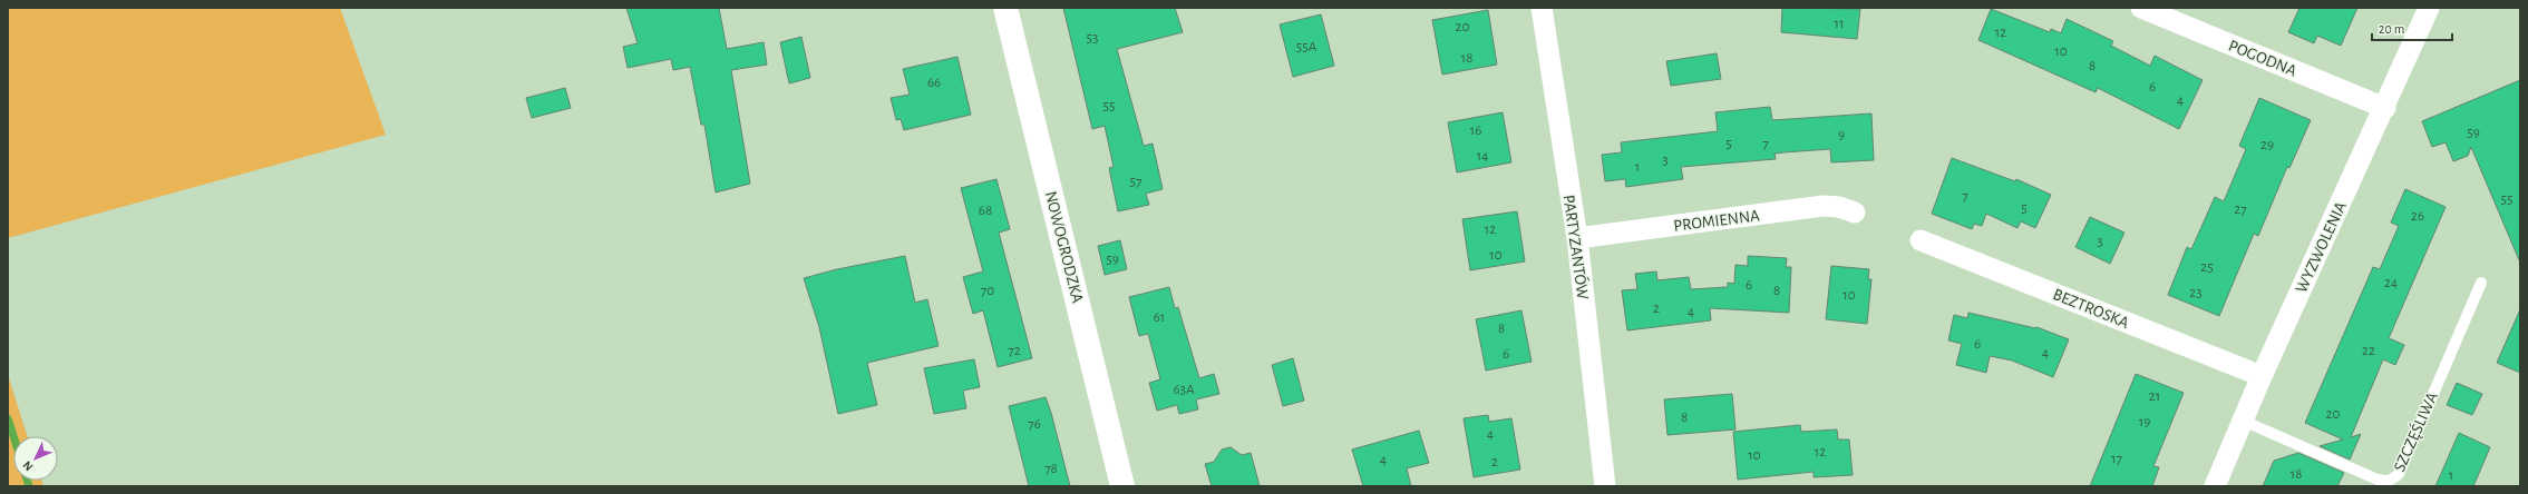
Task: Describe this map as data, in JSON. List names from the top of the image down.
{
  "streets": {
    "street": [
      "POGODNA",
      "PROMIENNA",
      "NOWOGRODZKA",
      "PARTYZANTÓW",
      "WYZWOLENIA",
      "BEZTROSKA"
    ],
    "lane": ["SZCZĘŚLIWA"]
  },
  "crossings": [
    ["POGODNA", "WYZWOLENIA"],
    ["PROMIENNA", "PARTYZANTÓW"],
    ["WYZWOLENIA", "BEZTROSKA"],
    ["WYZWOLENIA", "SZCZĘŚLIWA"]
  ],
  "house_numbers": [
    "11",
    "20",
    "12",
    "53",
    "55A",
    "10",
    "18",
    "8",
    "66",
    "6",
    "4",
    "55",
    "16",
    "59",
    "9",
    "5",
    "7",
    "29",
    "14",
    "3",
    "1",
    "57",
    "7",
    "55",
    "5",
    "27",
    "68",
    "26",
    "12",
    "3",
    "10",
    "59",
    "25",
    "24",
    "6",
    "70",
    "8",
    "23",
    "10",
    "2",
    "4",
    "61",
    "8",
    "6",
    "72",
    "22",
    "4",
    "6",
    "63A",
    "21",
    "20",
    "8",
    "19",
    "76",
    "4",
    "12",
    "10",
    "17",
    "4",
    "2",
    "78",
    "18",
    "1"
  ],
  "scale_bar": "20 m",
  "north": "bottom left"
}
